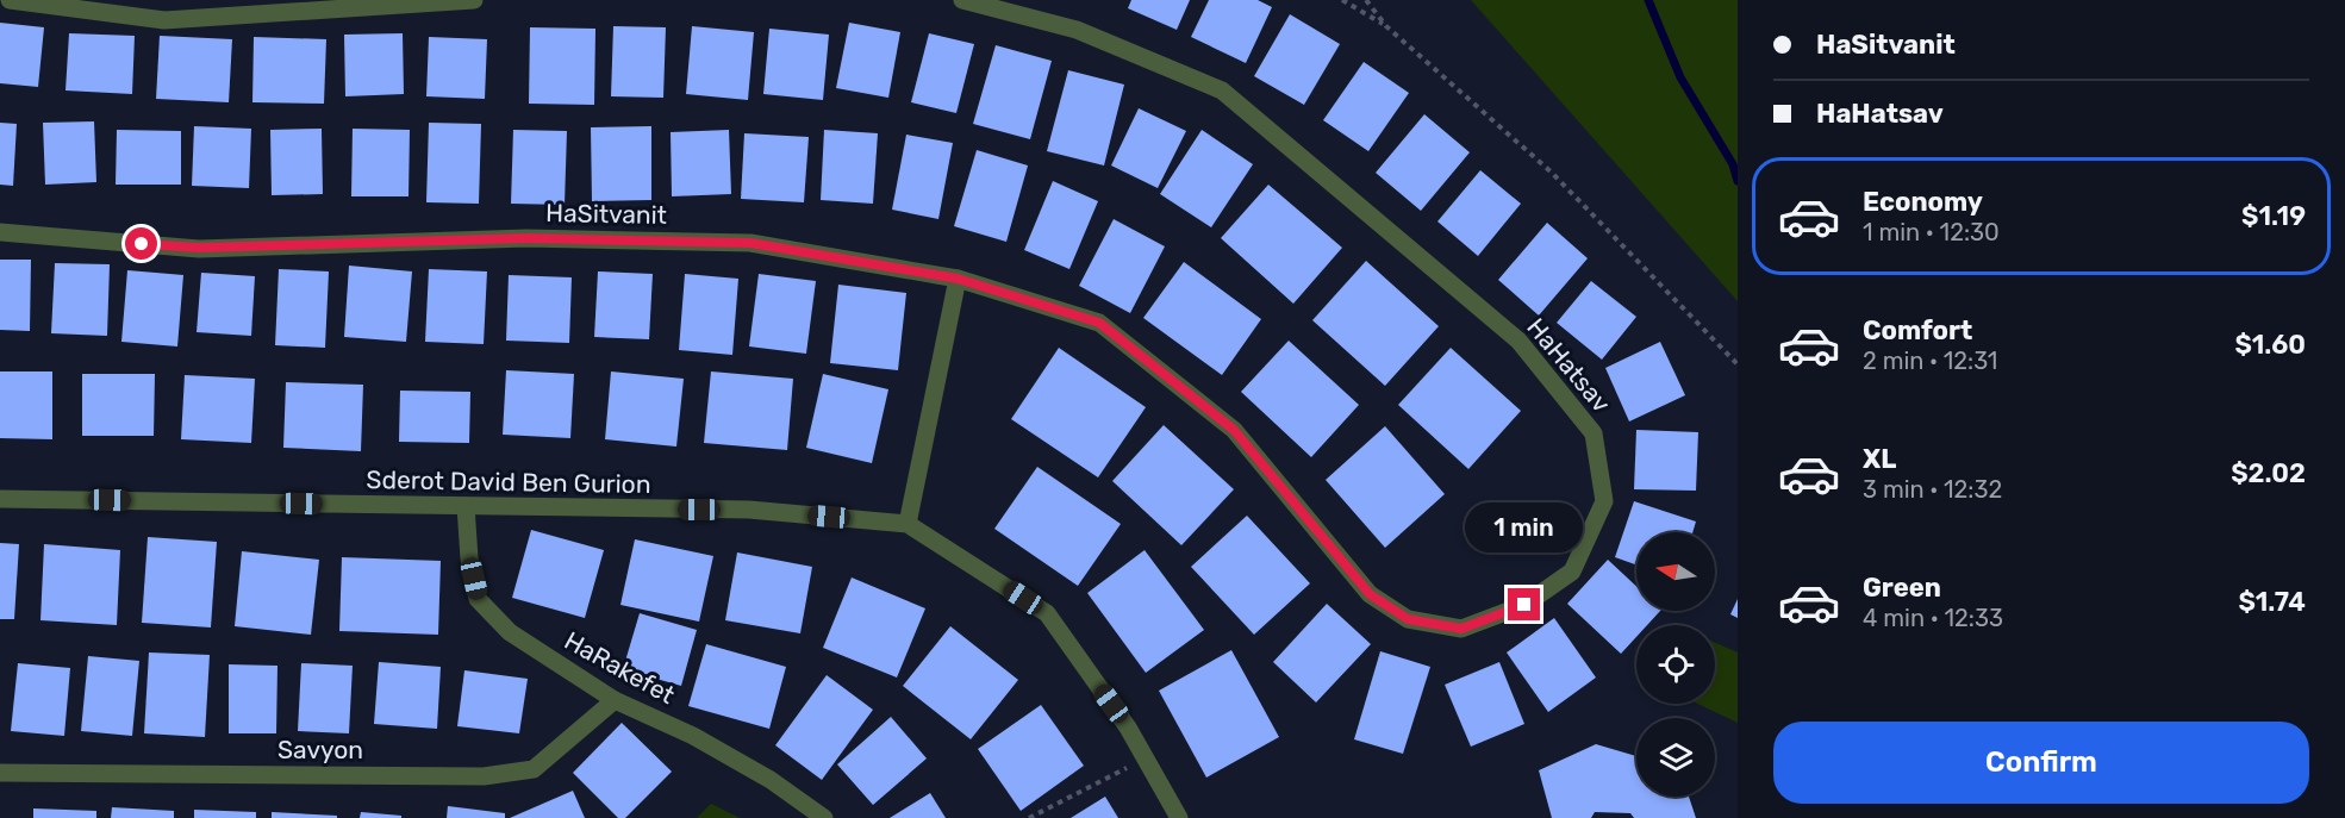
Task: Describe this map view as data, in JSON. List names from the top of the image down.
{
  "streets": {
    "street": [
      "HaSitvanit",
      "HaHatsav",
      "Sderot David Ben Gurion",
      "HaRakefet",
      "Savyon"
    ]
  },
  "crossings": [
    ["HaSitvanit", "HaHatsav"],
    ["Sderot David Ben Gurion", "HaRakefet"],
    ["HaRakefet", "Savyon"]
  ],
  "north": "left",
  "page": {
    "banner": ["HaSitvanit", "HaHatsav"],
    "list": [
      {
        "name": "Economy",
        "note": "1 min · 12:30",
        "value": "$1.19"
      },
      {
        "name": "Comfort",
        "note": "2 min · 12:31",
        "value": "$1.60"
      },
      {
        "name": "XL",
        "note": "3 min · 12:32",
        "value": "$2.02"
      },
      {
        "name": "Green",
        "note": "4 min · 12:33",
        "value": "$1.74"
      }
    ],
    "bubble": "1 min",
    "buttons": "Confirm"
  }
}
